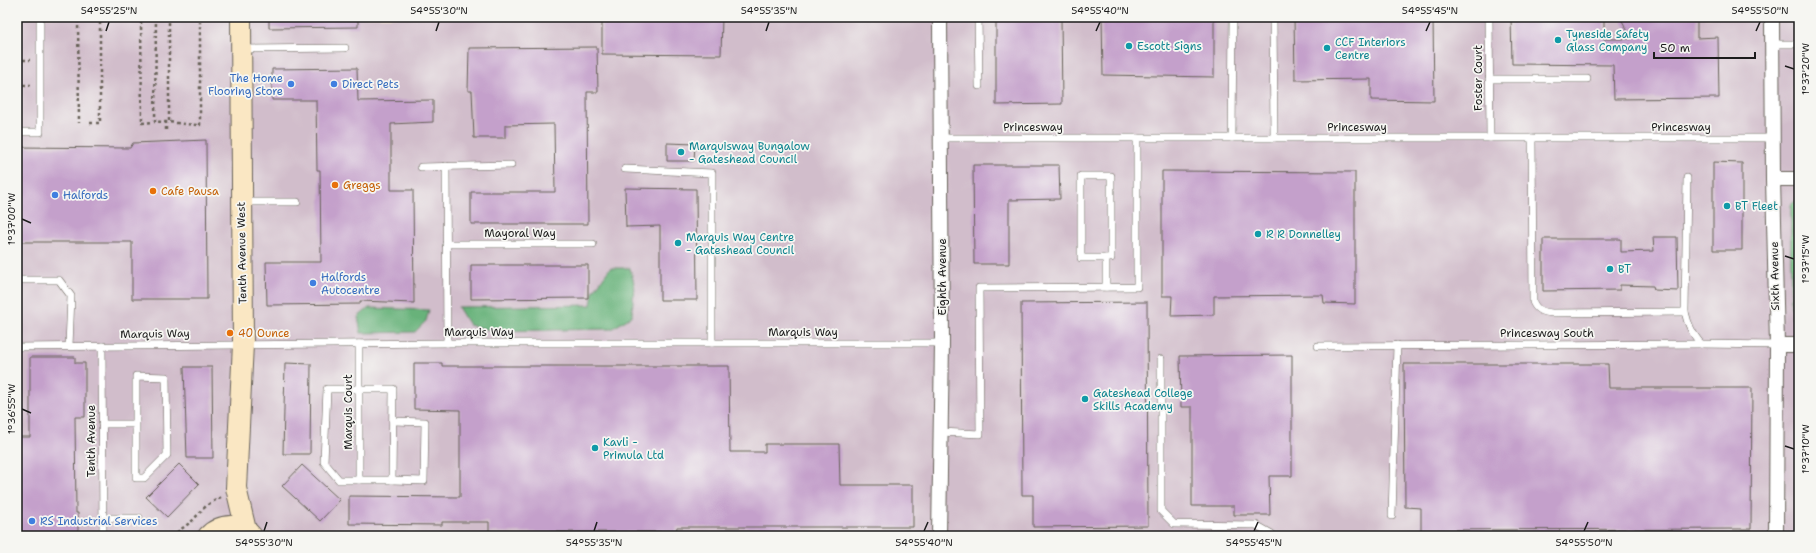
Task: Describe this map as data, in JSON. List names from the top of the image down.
{
  "streets": {
    "street": ["Tenth Avenue West", "Sixth Avenue", "Eighth Avenue"],
    "lane": [
      "Foster Court",
      "Princesway",
      "Mayoral Way",
      "Marquis Way",
      "Princesway South",
      "Marquis Court",
      "Tenth Avenue"
    ]
  },
  "crossings": [
    ["Foster Court", "Princesway"],
    ["Princesway", "Sixth Avenue"],
    ["Princesway", "Eighth Avenue"],
    ["Tenth Avenue West", "Marquis Way"],
    ["Sixth Avenue", "Princesway South"],
    ["Eighth Avenue", "Marquis Way"],
    ["Marquis Way", "Marquis Court"],
    ["Marquis Way", "Tenth Avenue"]
  ],
  "places": [
    "Tyneside Safety Glass Company",
    "Escott Signs",
    "CCF Interiors Centre",
    "The Home Flooring Store",
    "Direct Pets",
    "Marquisway Bungalow - Gateshead Council",
    "Greggs",
    "Cafe Pausa",
    "Halfords",
    "BT Fleet",
    "R R Donnelley",
    "Marquis Way Centre - Gateshead Council",
    "BT",
    "Halfords Autocentre",
    "40 Ounce",
    "Gateshead College Skills Academy",
    "Kavli - Primula Ltd",
    "RS Industrial Services"
  ],
  "scale_bar": "50 m",
  "coordinates": [
    "54°55'25\"N",
    "54°55'30\"N",
    "54°55'35\"N",
    "54°55'40\"N",
    "54°55'45\"N",
    "54°55'50\"N",
    "1°37'20\"W",
    "1°37'00\"W",
    "1°37'15\"W",
    "1°36'55\"W",
    "1°37'10\"W"
  ]
}
